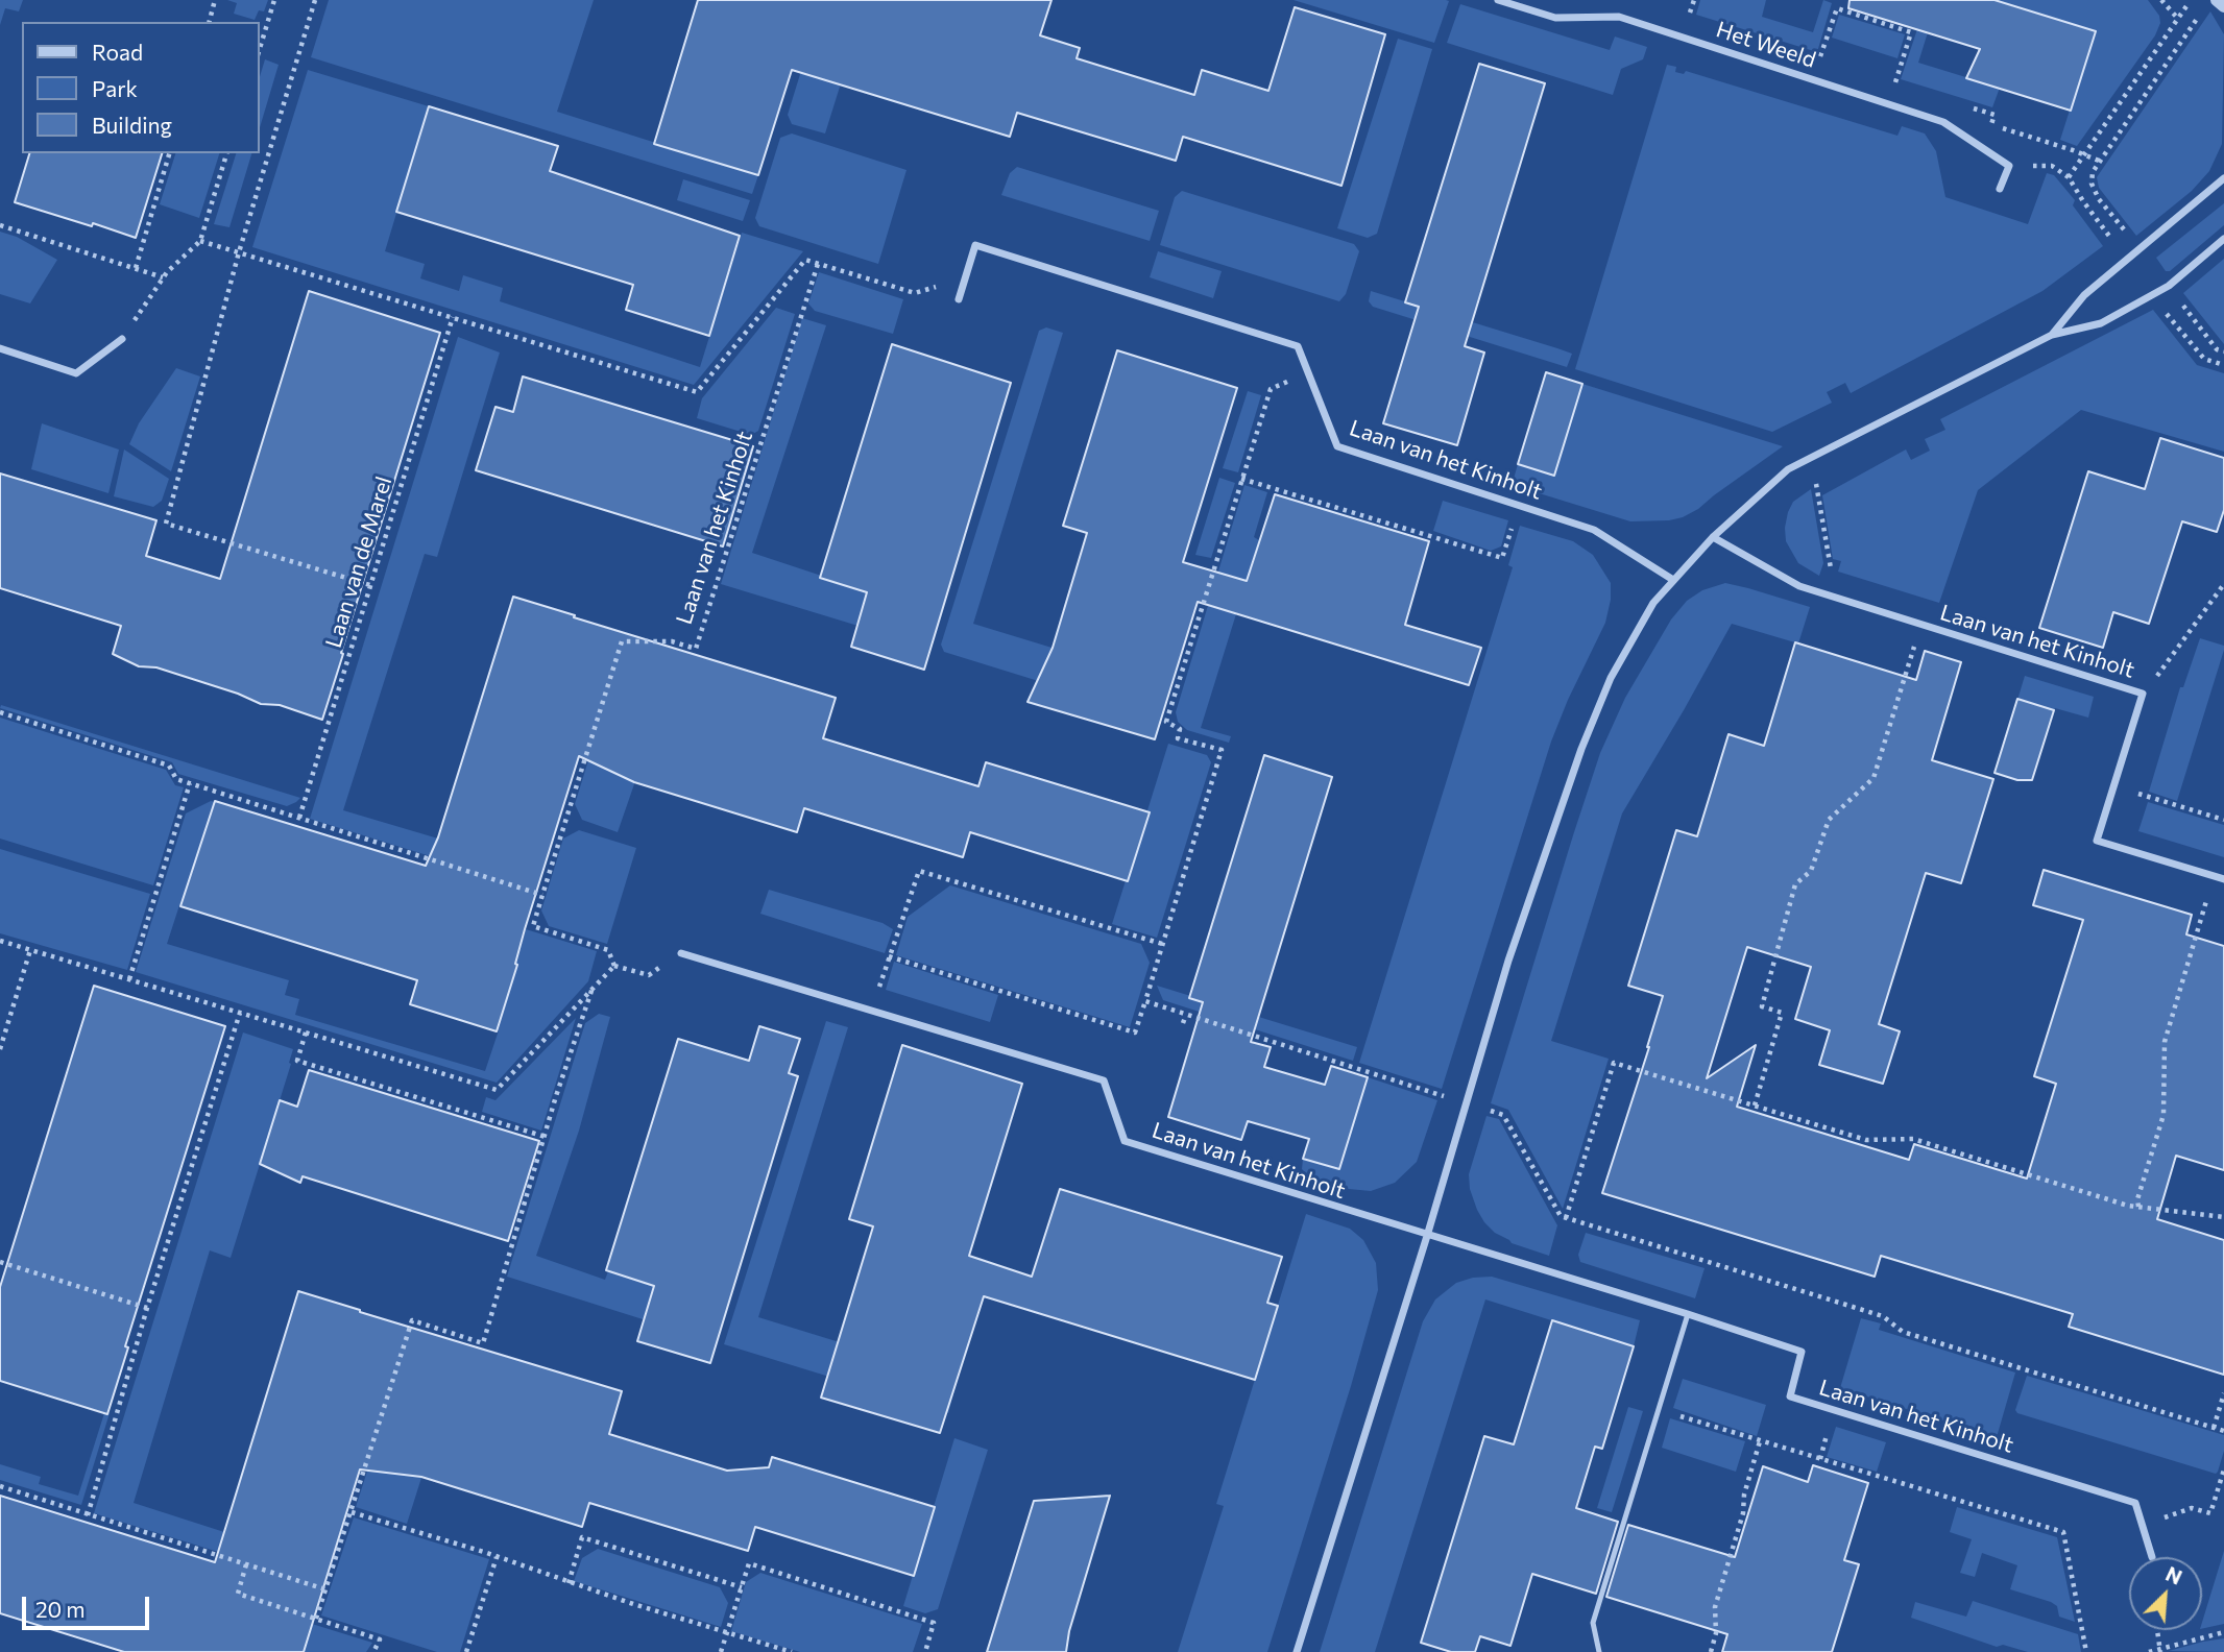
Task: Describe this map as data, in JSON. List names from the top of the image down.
{
  "streets": {
    "street": ["Het Weeld", "Laan van het Kinholt"],
    "path": ["Laan van de Marel"]
  },
  "legend": ["Road", "Park", "Building"],
  "scale_bar": "20 m",
  "north": "top right"
}
